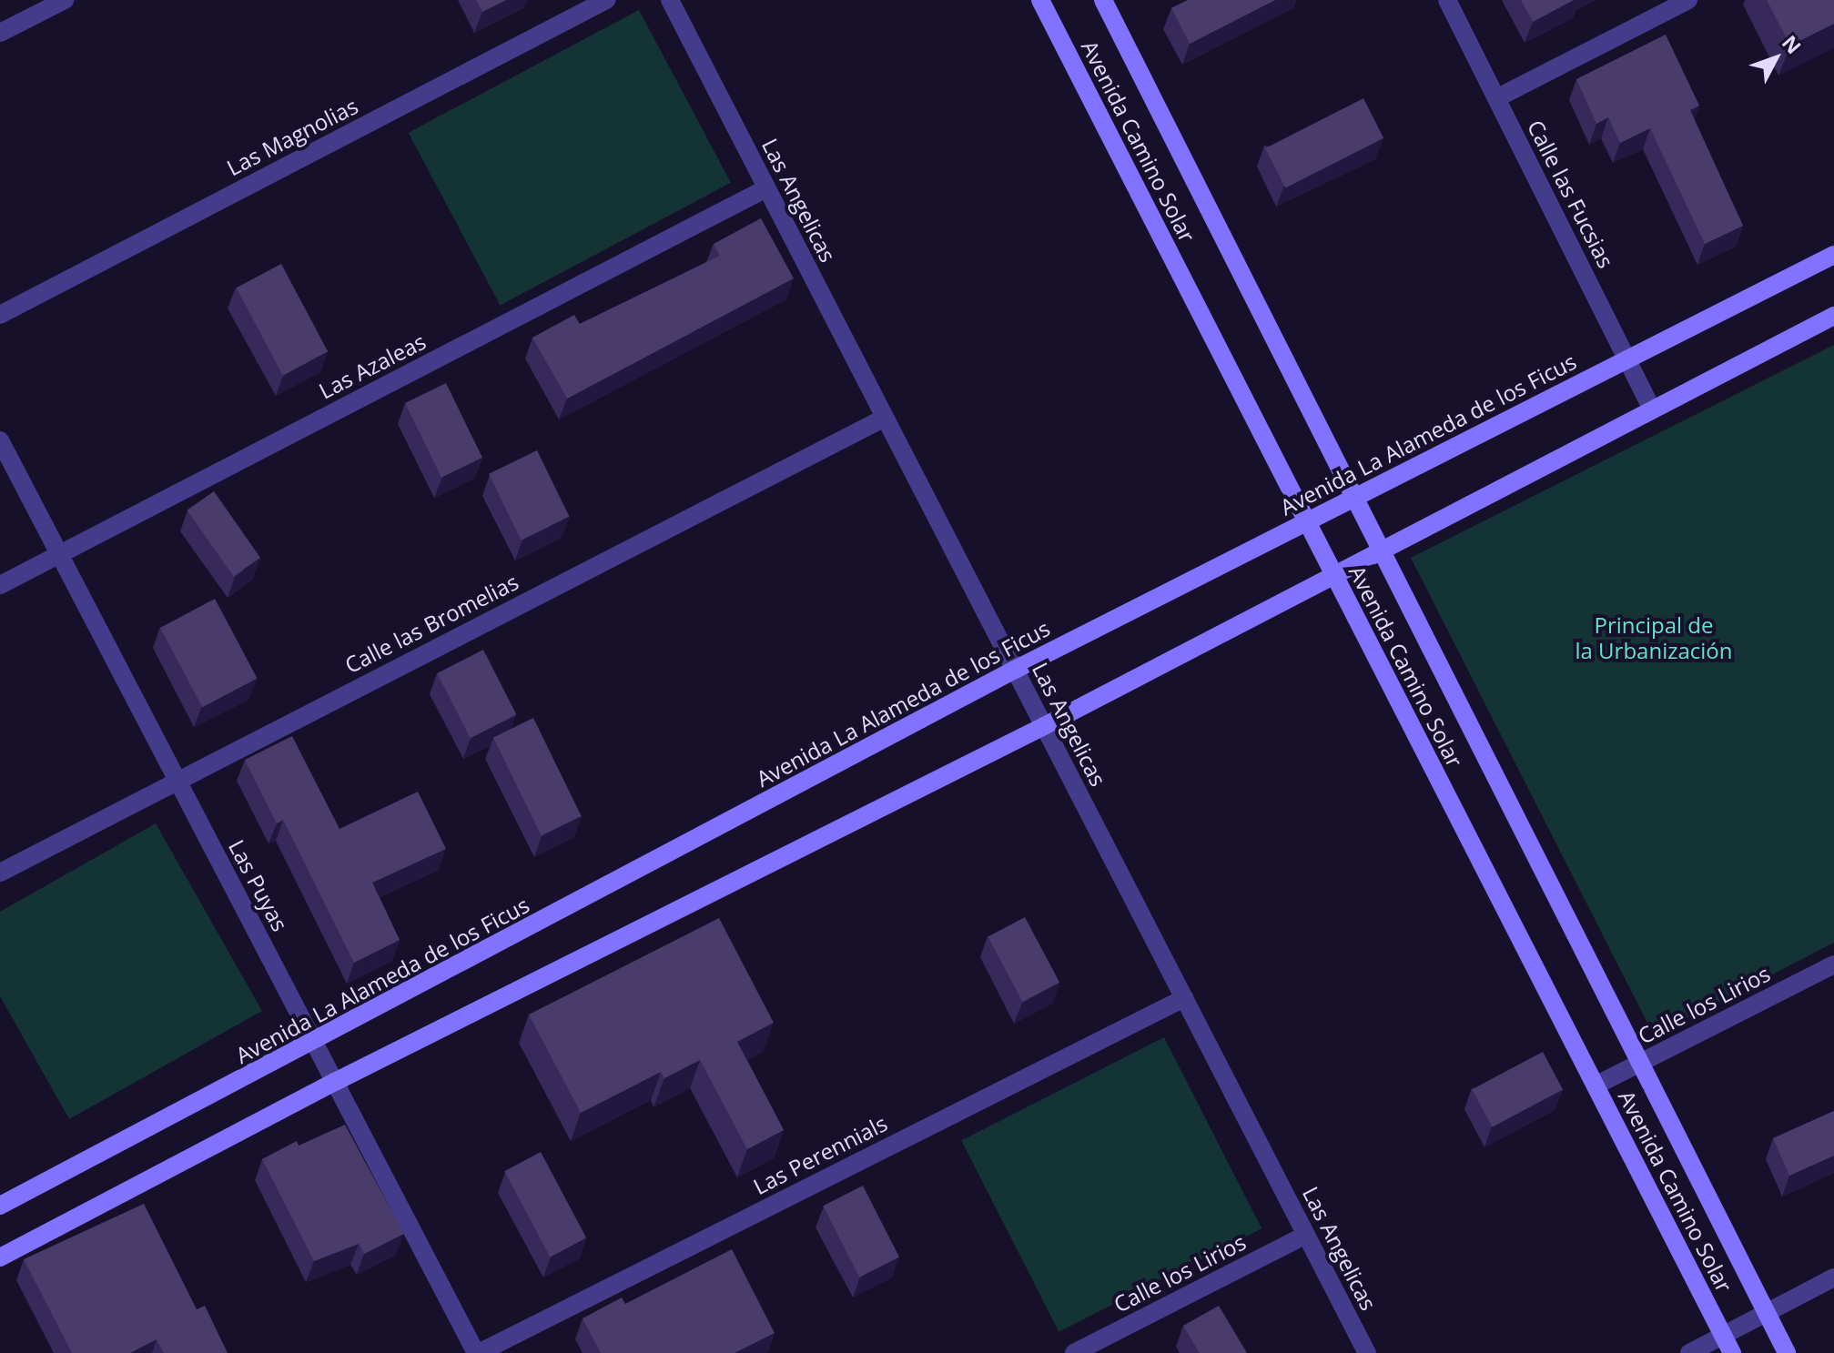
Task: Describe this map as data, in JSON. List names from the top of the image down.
{
  "streets": {
    "street": [
      "Las Magnolias",
      "Avenida Camino Solar",
      "Calle las Fucsias",
      "Las Angelicas",
      "Las Azaleas",
      "Avenida La Alameda de los Ficus",
      "Calle las Bromelias",
      "Las Puyas",
      "Calle los Lirios",
      "Las Perennials"
    ]
  },
  "crossings": [
    ["Avenida Camino Solar", "Avenida La Alameda de los Ficus"],
    ["Avenida Camino Solar", "Calle los Lirios"],
    ["Calle las Fucsias", "Avenida La Alameda de los Ficus"],
    ["Las Angelicas", "Las Azaleas"],
    ["Las Angelicas", "Avenida La Alameda de los Ficus"],
    ["Las Angelicas", "Calle las Bromelias"],
    ["Las Angelicas", "Calle los Lirios"],
    ["Las Angelicas", "Las Perennials"],
    ["Las Azaleas", "Las Puyas"],
    ["Avenida La Alameda de los Ficus", "Las Puyas"],
    ["Calle las Bromelias", "Las Puyas"],
    ["Las Puyas", "Las Perennials"]
  ],
  "parks": ["Principal de la Urbanización"],
  "north": "top right"
}
